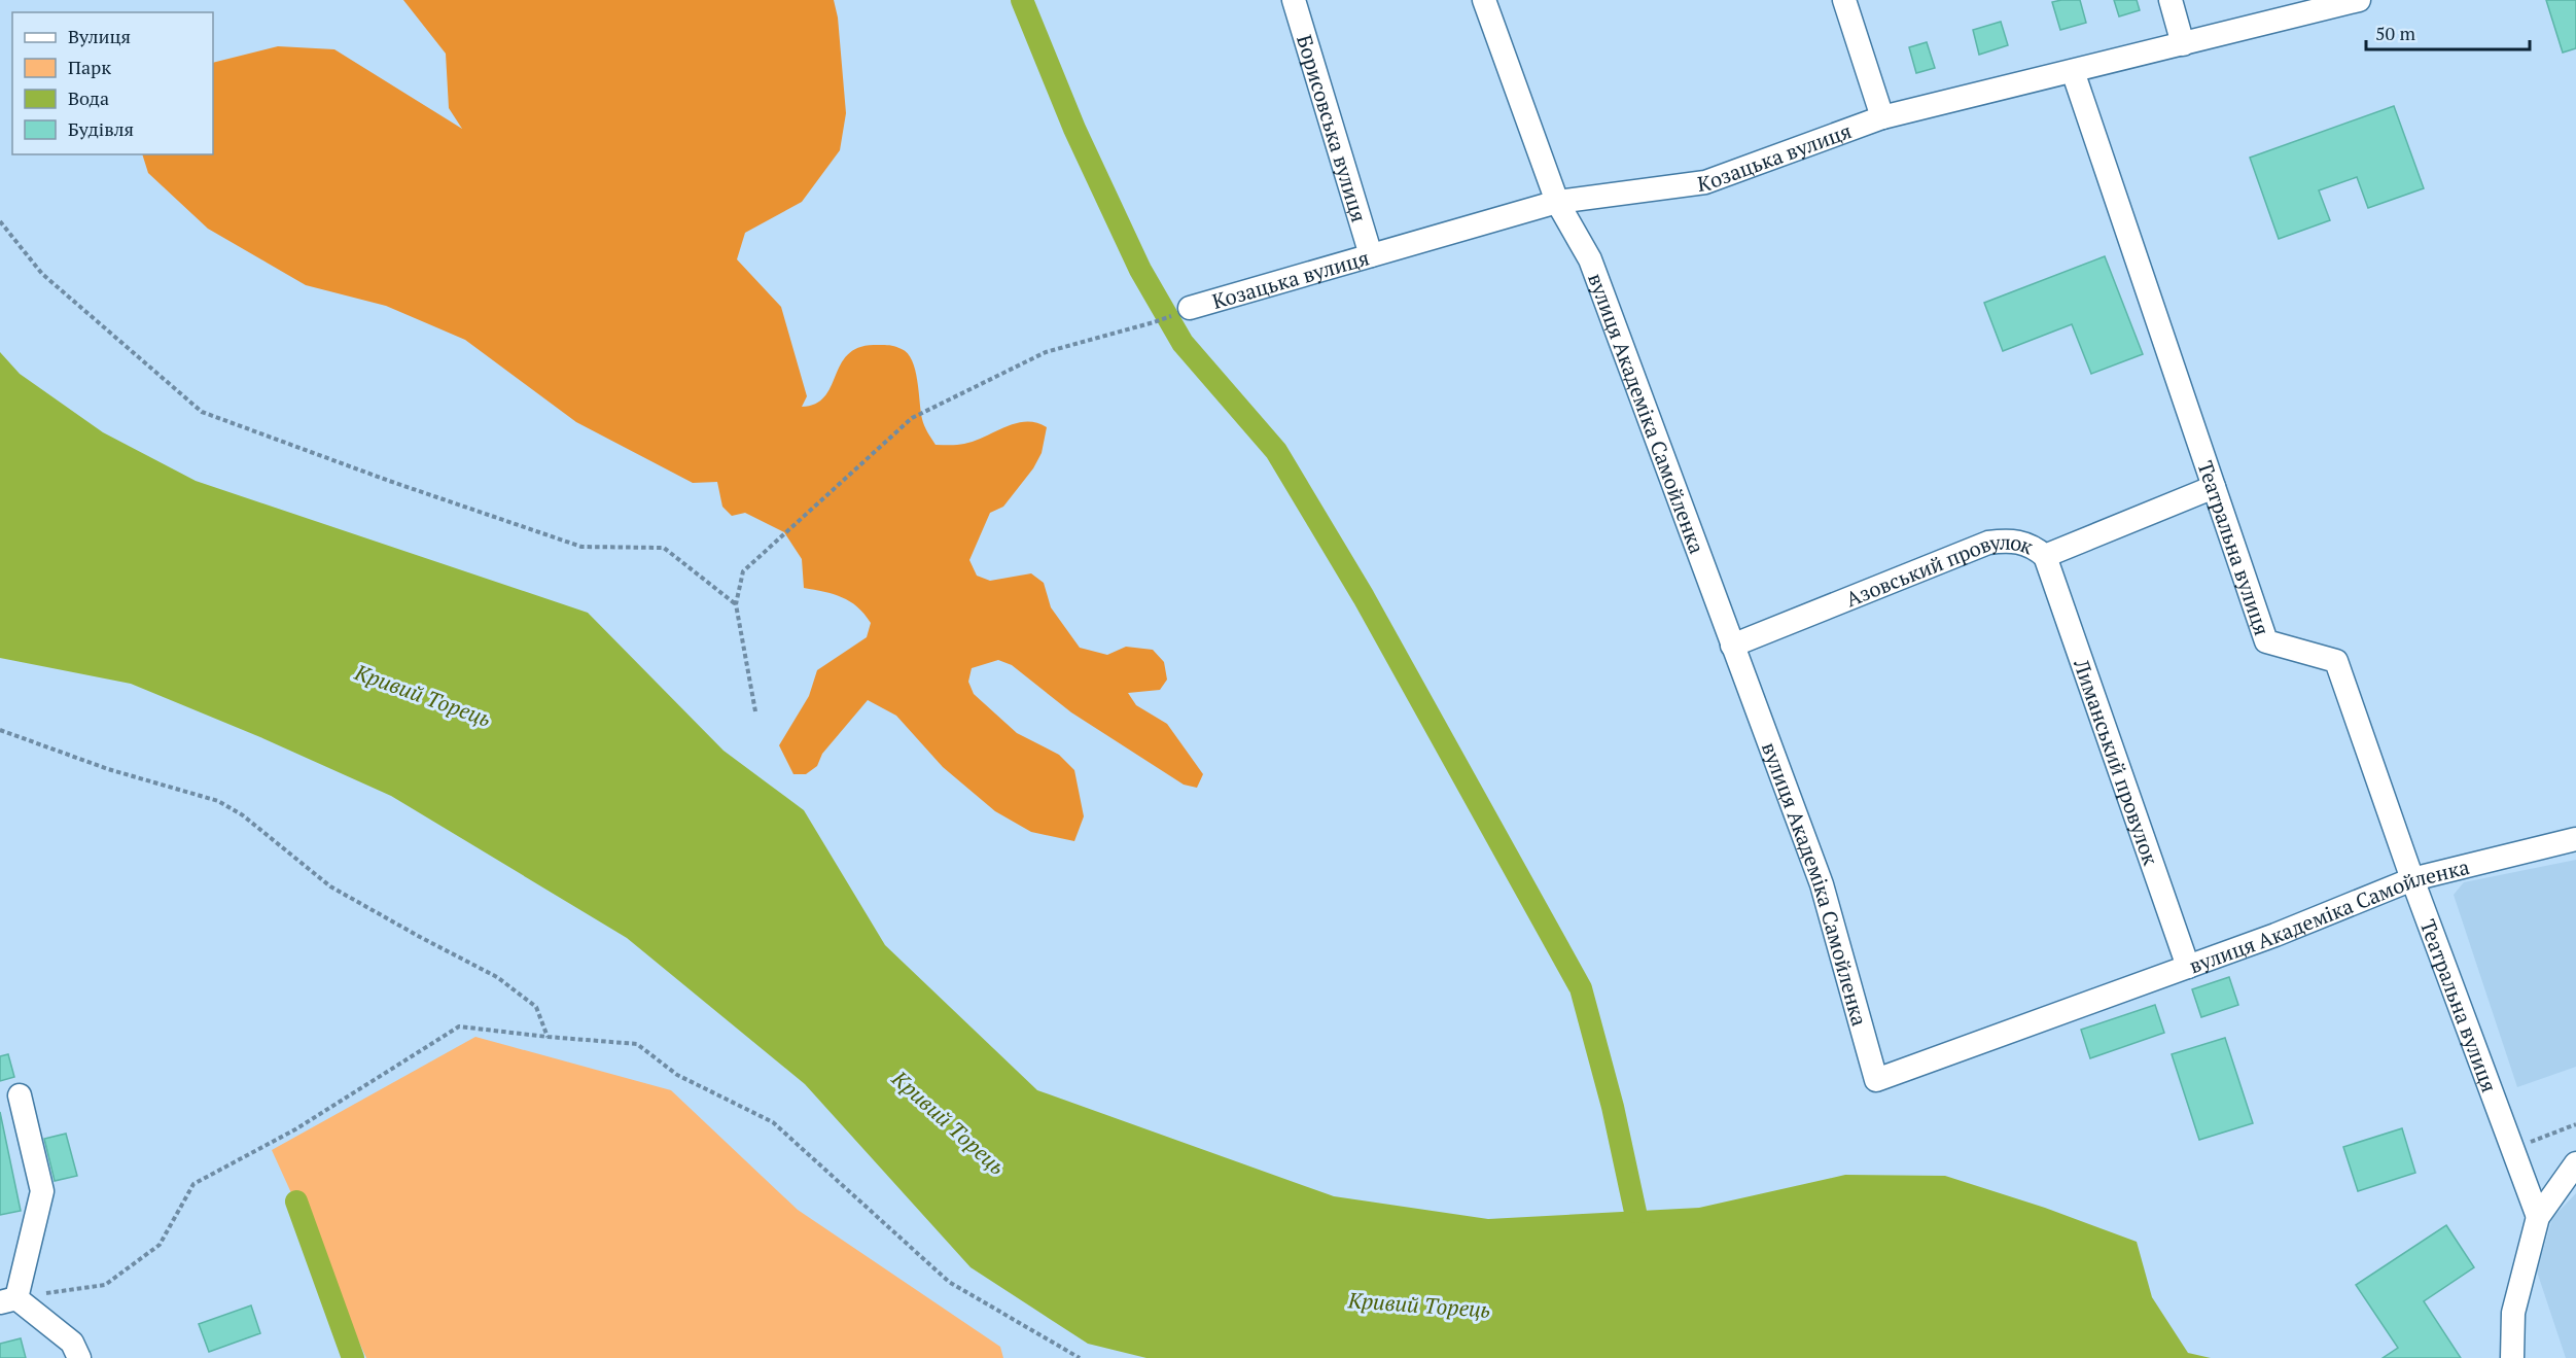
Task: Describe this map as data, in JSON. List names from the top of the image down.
{
  "streets": {
    "street": [
      "Борисовська вулиця",
      "Козацька вулиця",
      "вулиця Академіка Самойленка",
      "Театральна вулиця",
      "Азовський провулок",
      "Лиманський провулок"
    ]
  },
  "crossings": [
    ["Борисовська вулиця", "Козацька вулиця"],
    ["Козацька вулиця", "вулиця Академіка Самойленка"],
    ["Козацька вулиця", "Театральна вулиця"],
    ["вулиця Академіка Самойленка", "Театральна вулиця"],
    ["вулиця Академіка Самойленка", "Азовський провулок"],
    ["вулиця Академіка Самойленка", "Лиманський провулок"],
    ["Театральна вулиця", "Азовський провулок"],
    ["Азовський провулок", "Лиманський провулок"]
  ],
  "water": ["Кривий Торець"],
  "legend": [
    "Вулиця",
    "Парк",
    "Вода",
    "Будівля"
  ],
  "scale_bar": "50 m"
}
